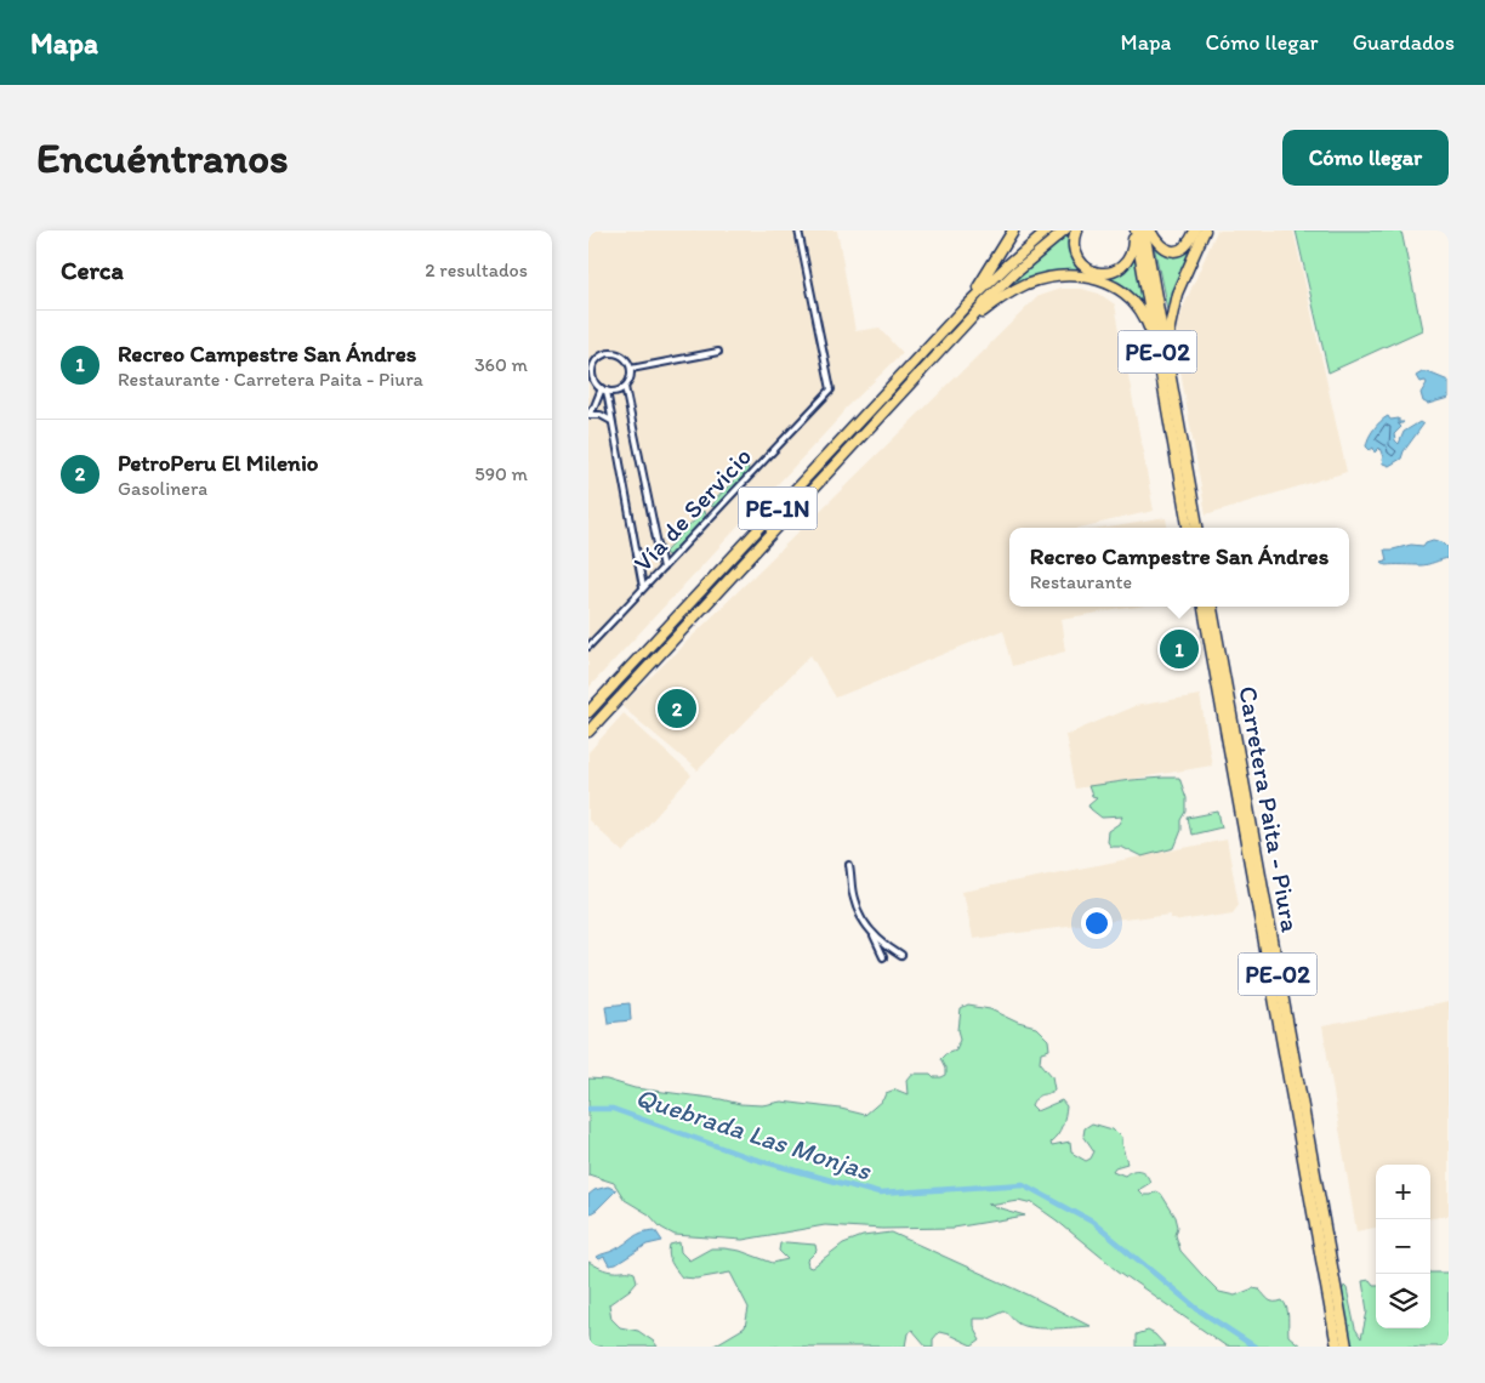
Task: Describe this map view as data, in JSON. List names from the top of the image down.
{
  "streets": {
    "highway": ["PE-02", "PE-1N", "Carretera Paita - Piura"],
    "street": ["Vía de Servicio"]
  },
  "water": ["Quebrada Las Monjas"],
  "page": {
    "header": "Mapa",
    "nav": ["Mapa", "Cómo llegar", "Guardados"],
    "buttons": "Cómo llegar",
    "title": "Encuéntranos",
    "heading": ["Cerca", "2 resultados"],
    "list": [
      {
        "mark": "1",
        "name": "Recreo Campestre San Ándres",
        "note": "Restaurante · Carretera Paita - Piura",
        "value": "360 m"
      },
      {
        "mark": "2",
        "name": "PetroPeru El Milenio",
        "note": "Gasolinera",
        "value": "590 m"
      }
    ],
    "popup": ["Recreo Campestre San Ándres", "Restaurante"],
    "pins": ["1", "2"],
    "map_buttons": ["+", "−"]
  }
}
